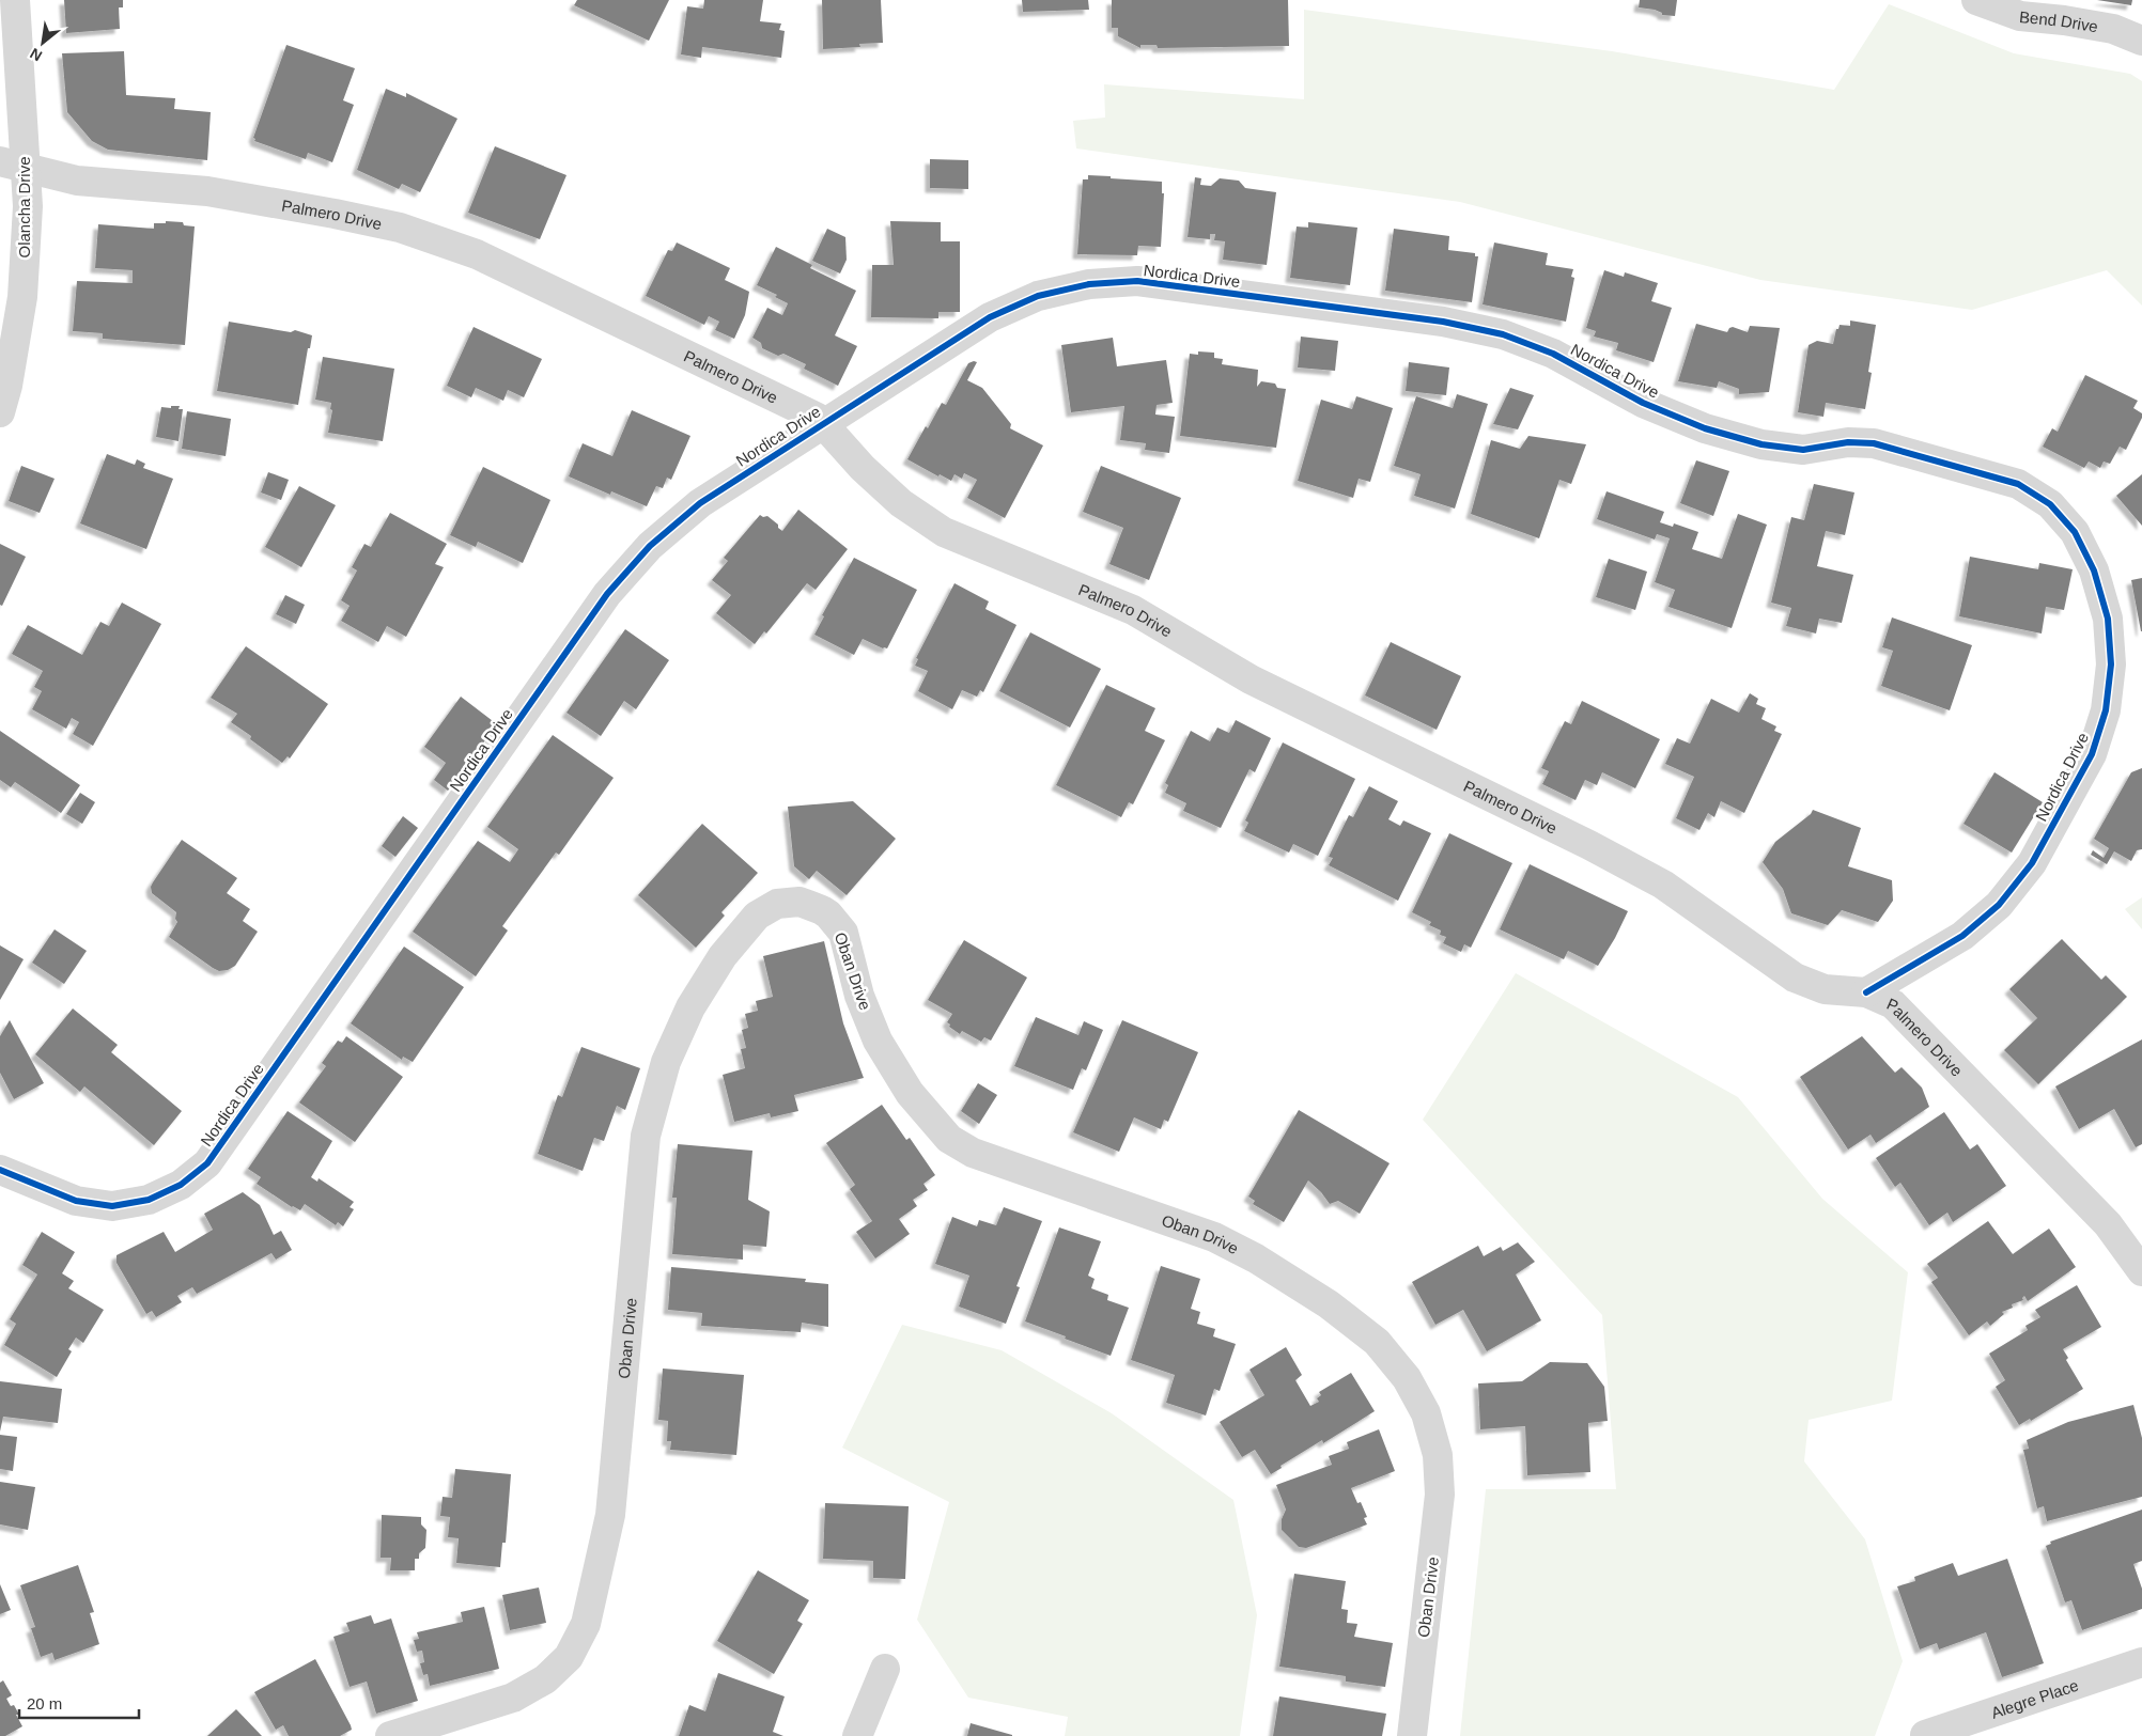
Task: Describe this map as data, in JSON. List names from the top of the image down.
{
  "streets": {
    "street": [
      "Bend Drive",
      "Olancha Drive",
      "Palmero Drive",
      "Nordica Drive",
      "Oban Drive",
      "Alegre Place"
    ]
  },
  "crossings": [
    ["Olancha Drive", "Palmero Drive"],
    ["Palmero Drive", "Nordica Drive"]
  ],
  "scale_bar": "20 m",
  "north": "bottom left"
}
